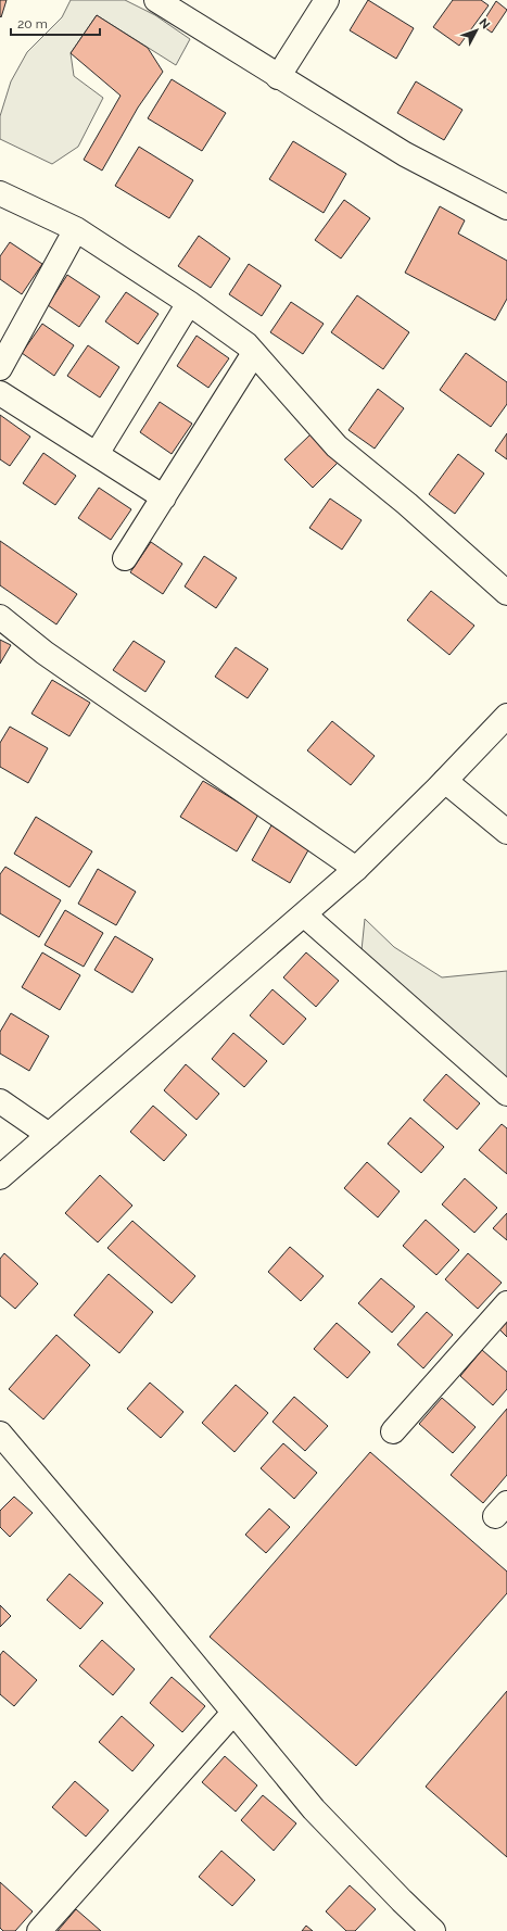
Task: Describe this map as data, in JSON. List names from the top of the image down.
{
  "scale_bar": "20 m",
  "north": "top right"
}
